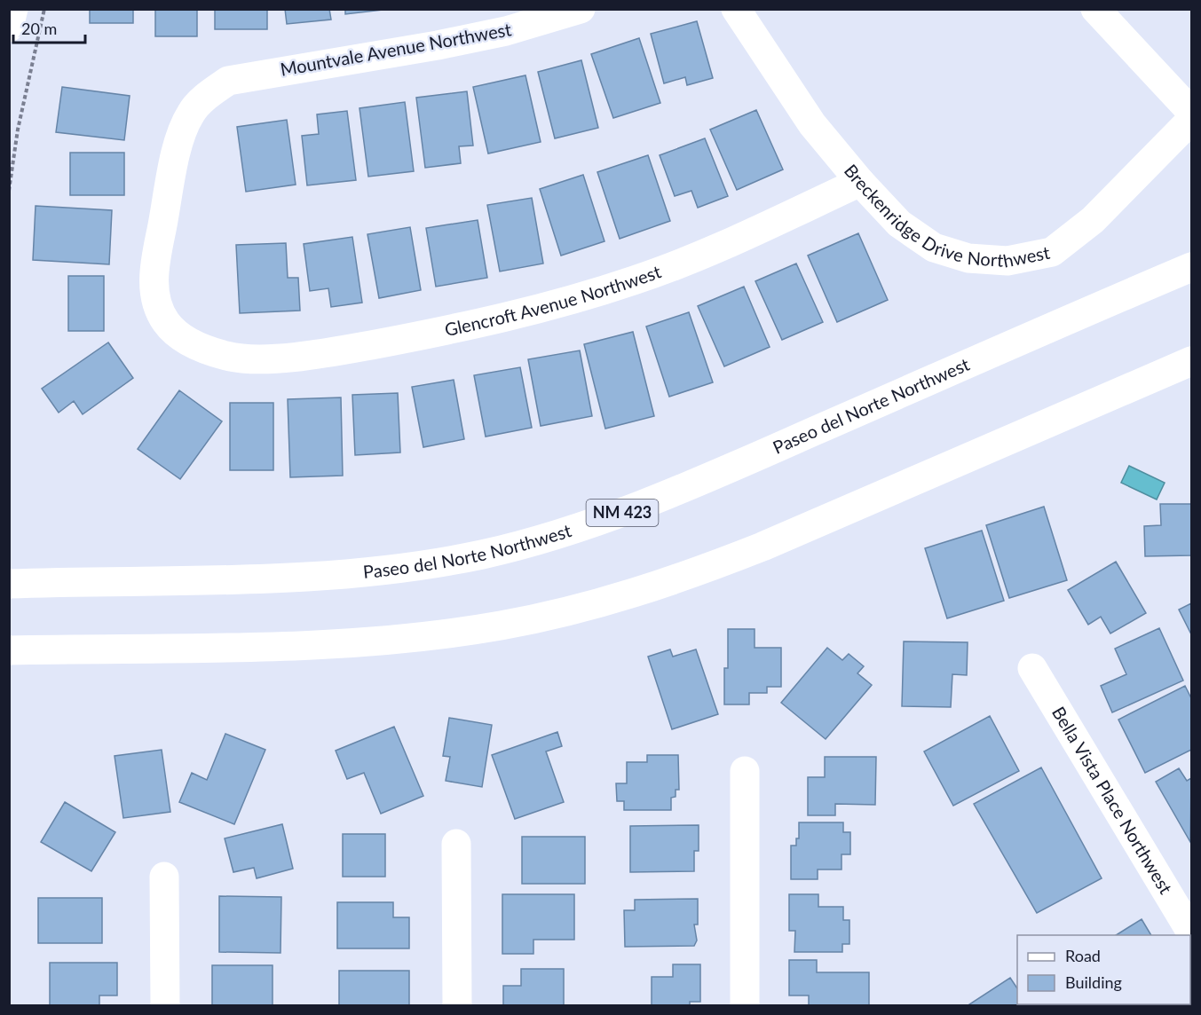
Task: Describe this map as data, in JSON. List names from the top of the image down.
{
  "streets": {
    "street": [
      "Mountvale Avenue Northwest",
      "Breckenridge Drive Northwest",
      "Glencroft Avenue Northwest",
      "Paseo del Norte Northwest",
      "NM 423",
      "Bella Vista Place Northwest"
    ]
  },
  "crossings": [
    ["Mountvale Avenue Northwest", "Glencroft Avenue Northwest"],
    ["Breckenridge Drive Northwest", "Glencroft Avenue Northwest"]
  ],
  "legend": ["Road", "Building"],
  "scale_bar": "20 m"
}
